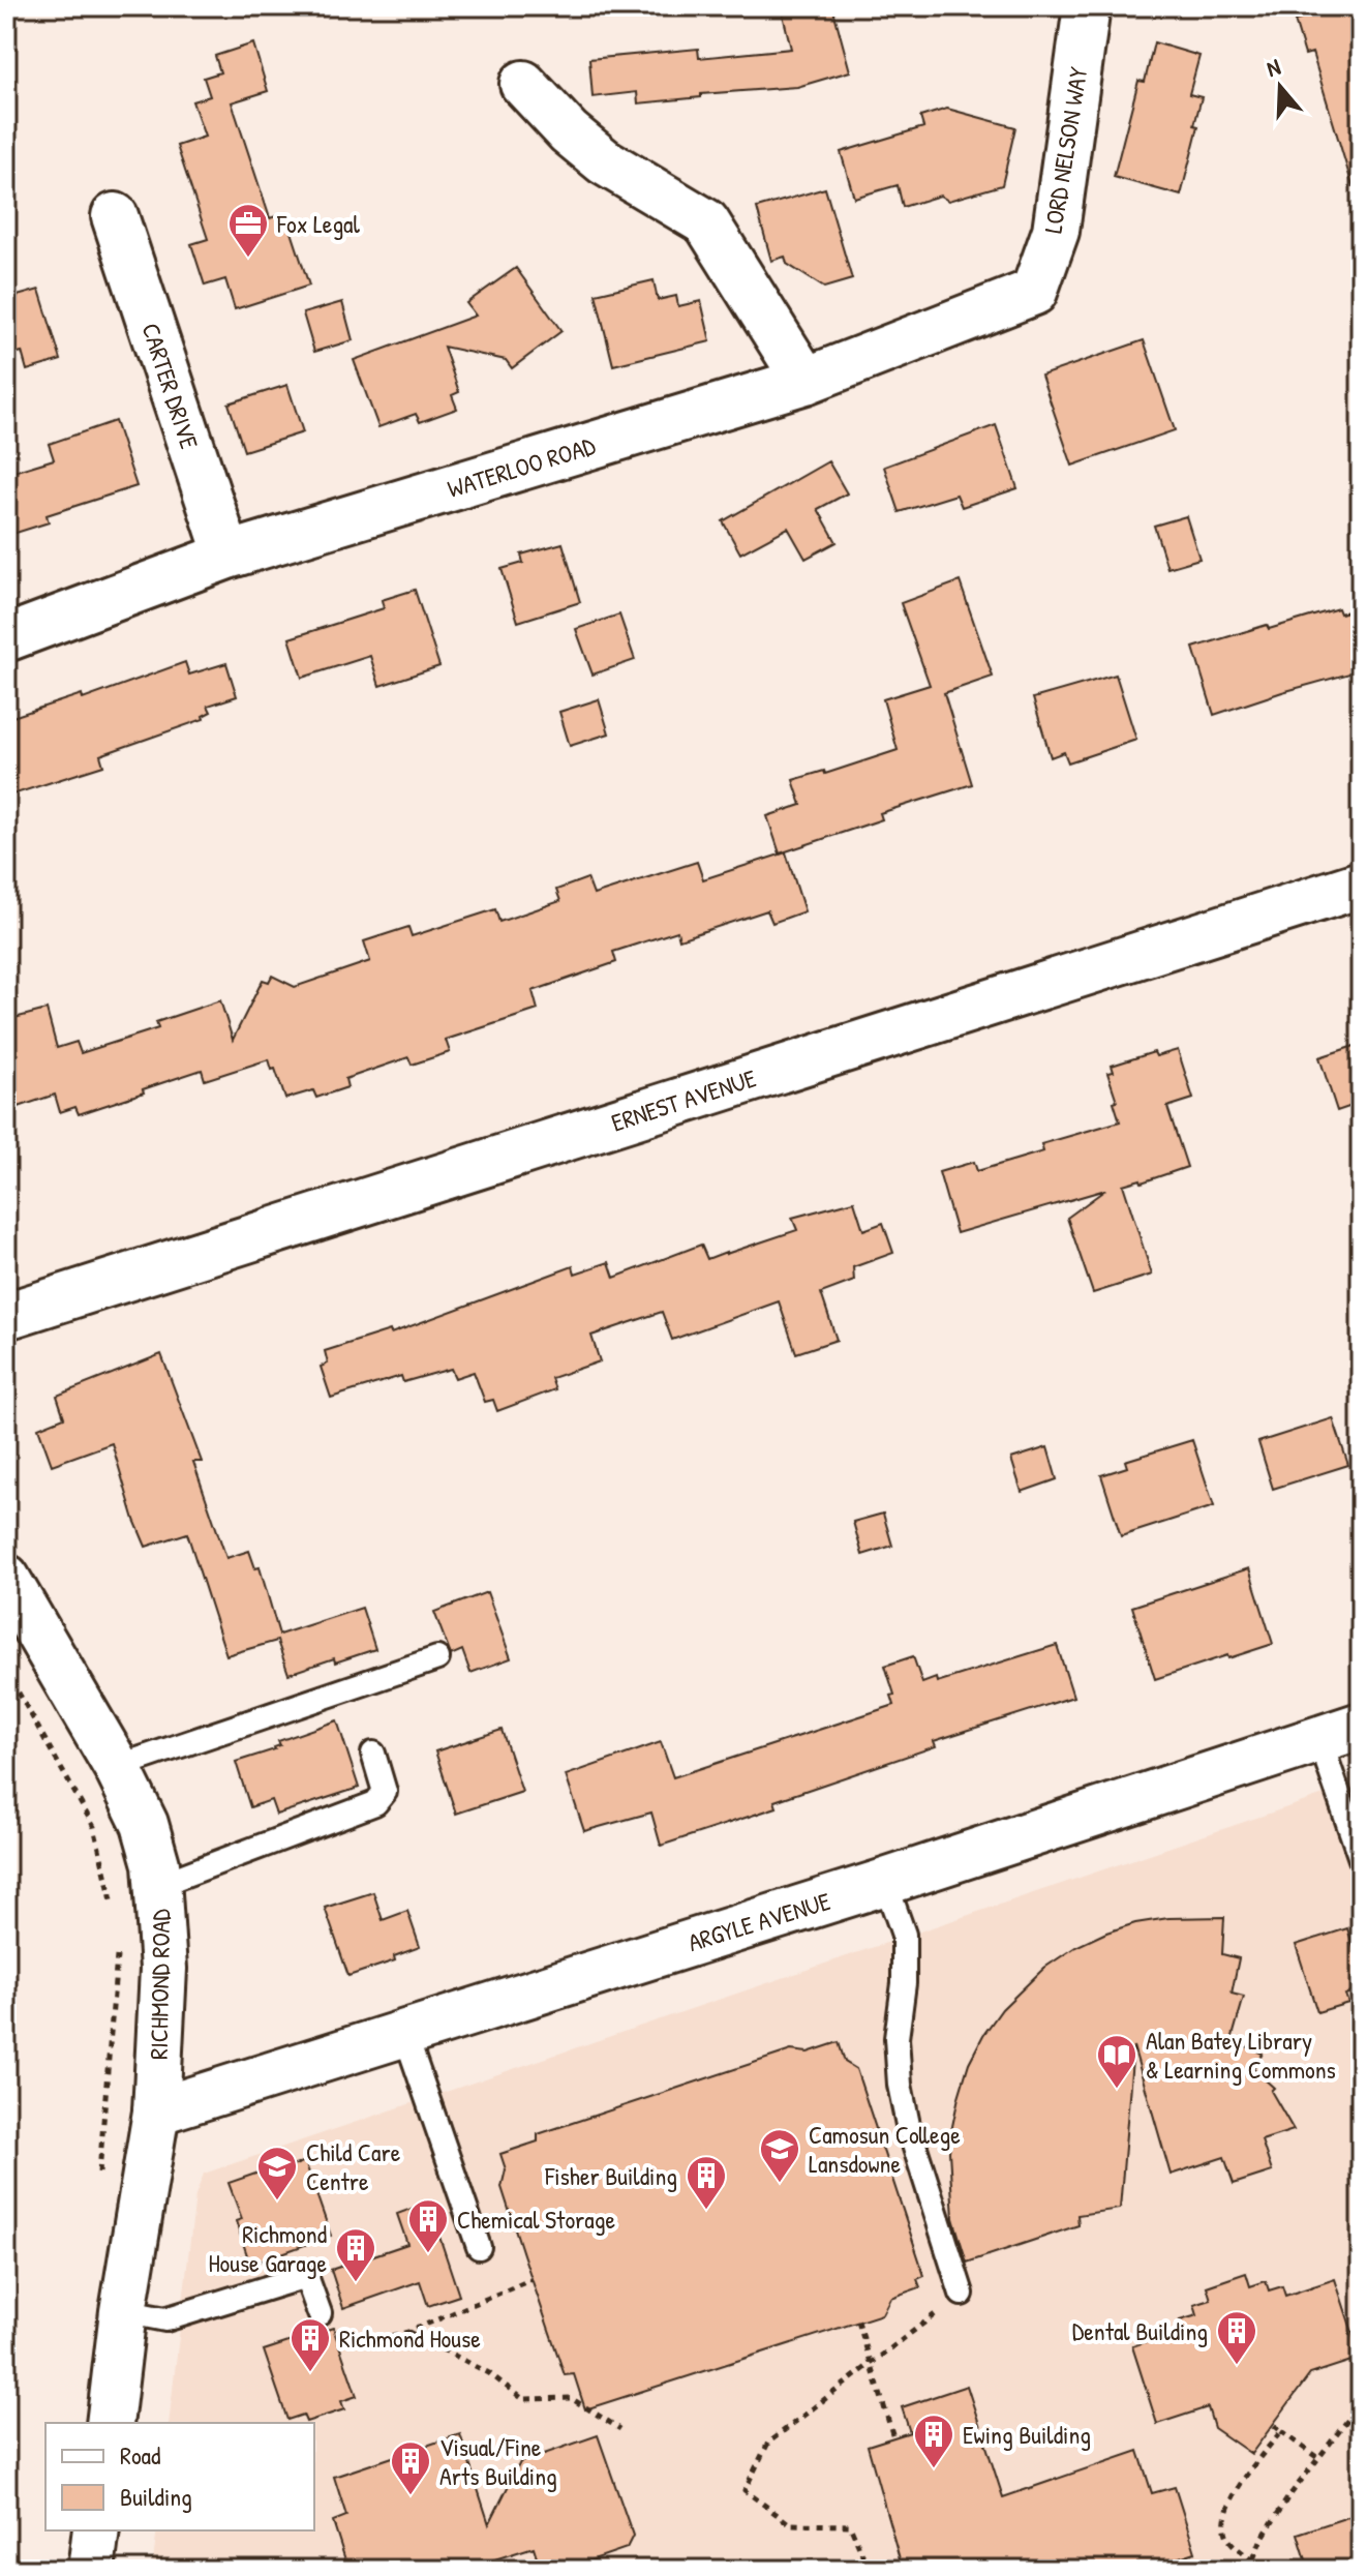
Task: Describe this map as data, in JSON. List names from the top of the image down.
{
  "streets": {
    "street": [
      "LORD NELSON WAY",
      "CARTER DRIVE",
      "WATERLOO ROAD",
      "ERNEST AVENUE",
      "ARGYLE AVENUE",
      "RICHMOND ROAD"
    ]
  },
  "crossings": [
    ["LORD NELSON WAY", "WATERLOO ROAD"],
    ["CARTER DRIVE", "WATERLOO ROAD"],
    ["ARGYLE AVENUE", "RICHMOND ROAD"]
  ],
  "places": {
    "office": ["Fox Legal"],
    "library": ["Alan Batey Library & Learning Commons"],
    "school or university": ["Camosun College Lansdowne", "Child Care Centre"],
    "building": [
      "Fisher Building",
      "Chemical Storage",
      "Richmond House Garage",
      "Dental Building",
      "Richmond House",
      "Ewing Building",
      "Visual/Fine Arts Building"
    ]
  },
  "legend": ["Road", "Building"],
  "north": "top"
}
